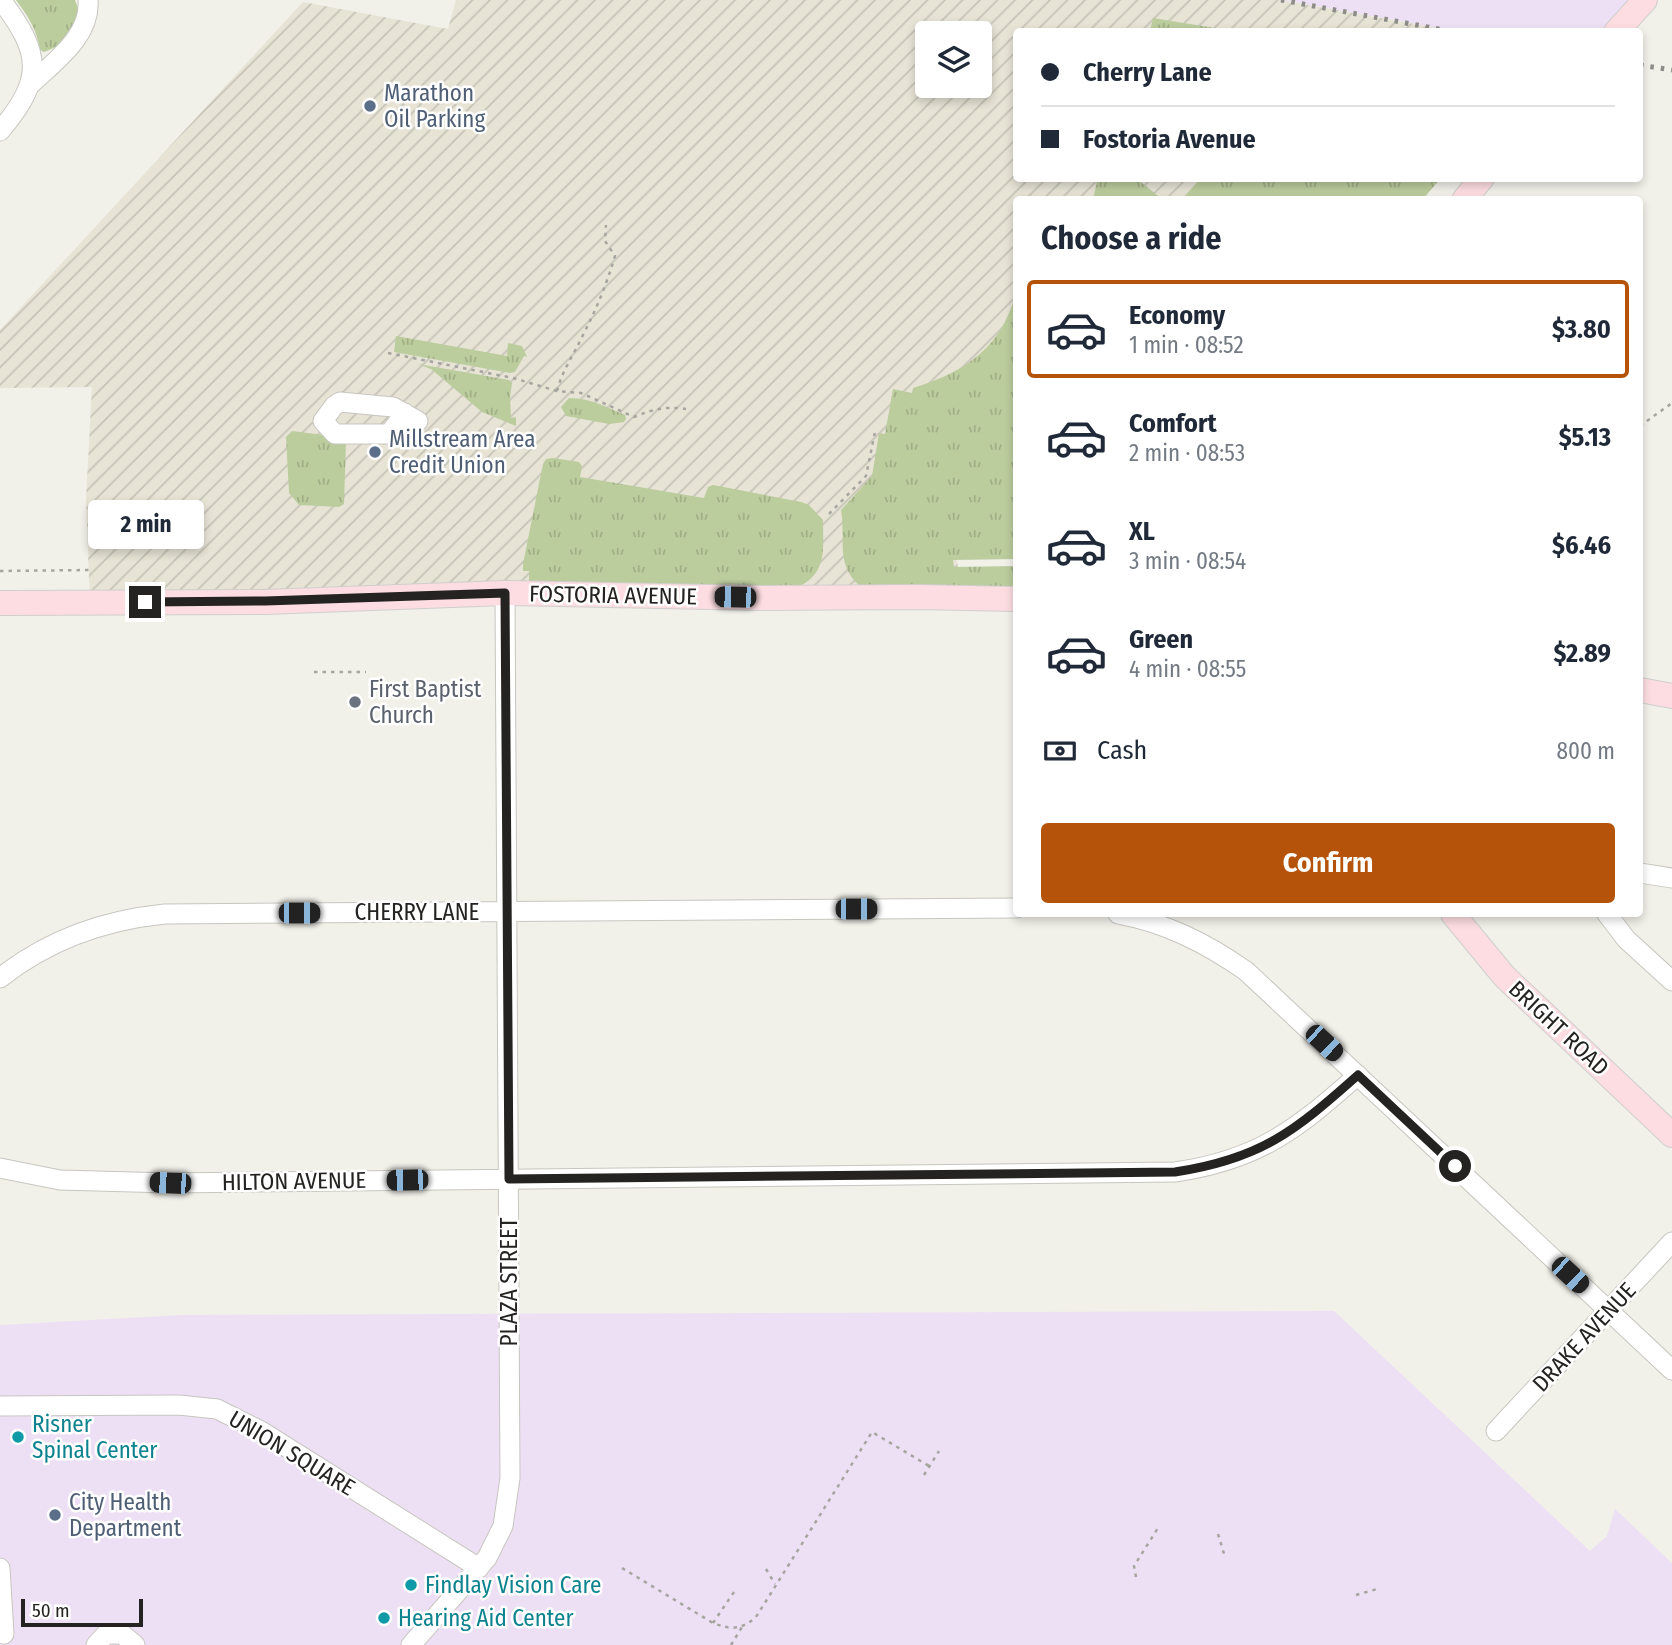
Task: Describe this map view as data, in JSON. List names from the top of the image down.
{
  "streets": {
    "main road": ["FOSTORIA AVENUE", "BRIGHT ROAD"],
    "street": [
      "CHERRY LANE",
      "HILTON AVENUE",
      "PLAZA STREET",
      "DRAKE AVENUE",
      "UNION SQUARE"
    ]
  },
  "crossings": [
    ["FOSTORIA AVENUE", "PLAZA STREET"],
    ["CHERRY LANE", "PLAZA STREET"],
    ["HILTON AVENUE", "PLAZA STREET"],
    ["PLAZA STREET", "UNION SQUARE"]
  ],
  "places": [
    "Marathon Oil Parking",
    "Millstream Area Credit Union",
    "First Baptist Church",
    "Risner Spinal Center",
    "City Health Department",
    "Findlay Vision Care",
    "Hearing Aid Center"
  ],
  "scale_bar": "50 m",
  "page": {
    "banner": ["Cherry Lane", "Fostoria Avenue"],
    "heading": "Choose a ride",
    "list": [
      {
        "name": "Economy",
        "note": "1 min · 08:52",
        "value": "$3.80"
      },
      {
        "name": "Comfort",
        "note": "2 min · 08:53",
        "value": "$5.13"
      },
      {
        "name": "XL",
        "note": "3 min · 08:54",
        "value": "$6.46"
      },
      {
        "name": "Green",
        "note": "4 min · 08:55",
        "value": "$2.89"
      }
    ],
    "bubble": "2 min",
    "pay": ["Cash", "800 m"],
    "buttons": "Confirm",
    "scale": "50 m"
  }
}
